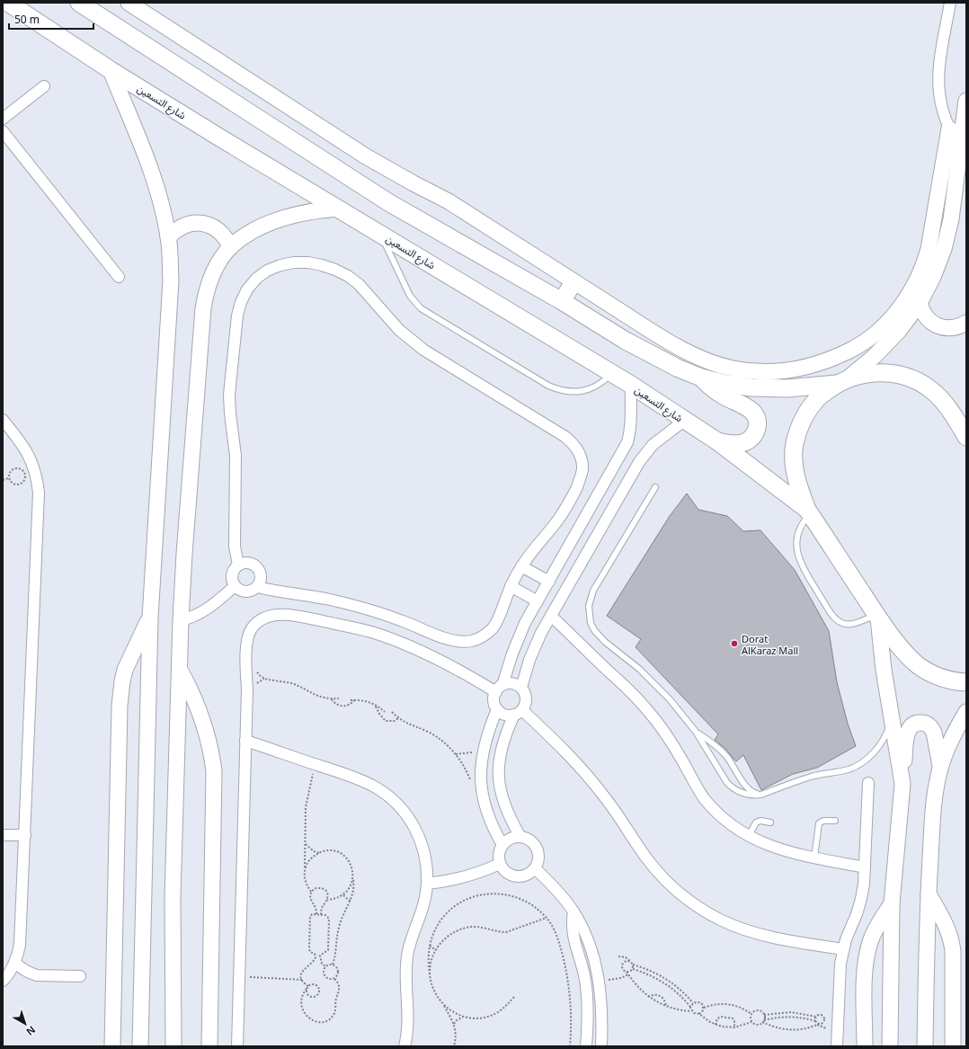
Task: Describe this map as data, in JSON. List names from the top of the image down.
{
  "streets": {
    "main road": ["شارع التسعين"]
  },
  "places": ["Dorat AlKaraz Mall"],
  "scale_bar": "50 m",
  "north": "bottom right"
}
